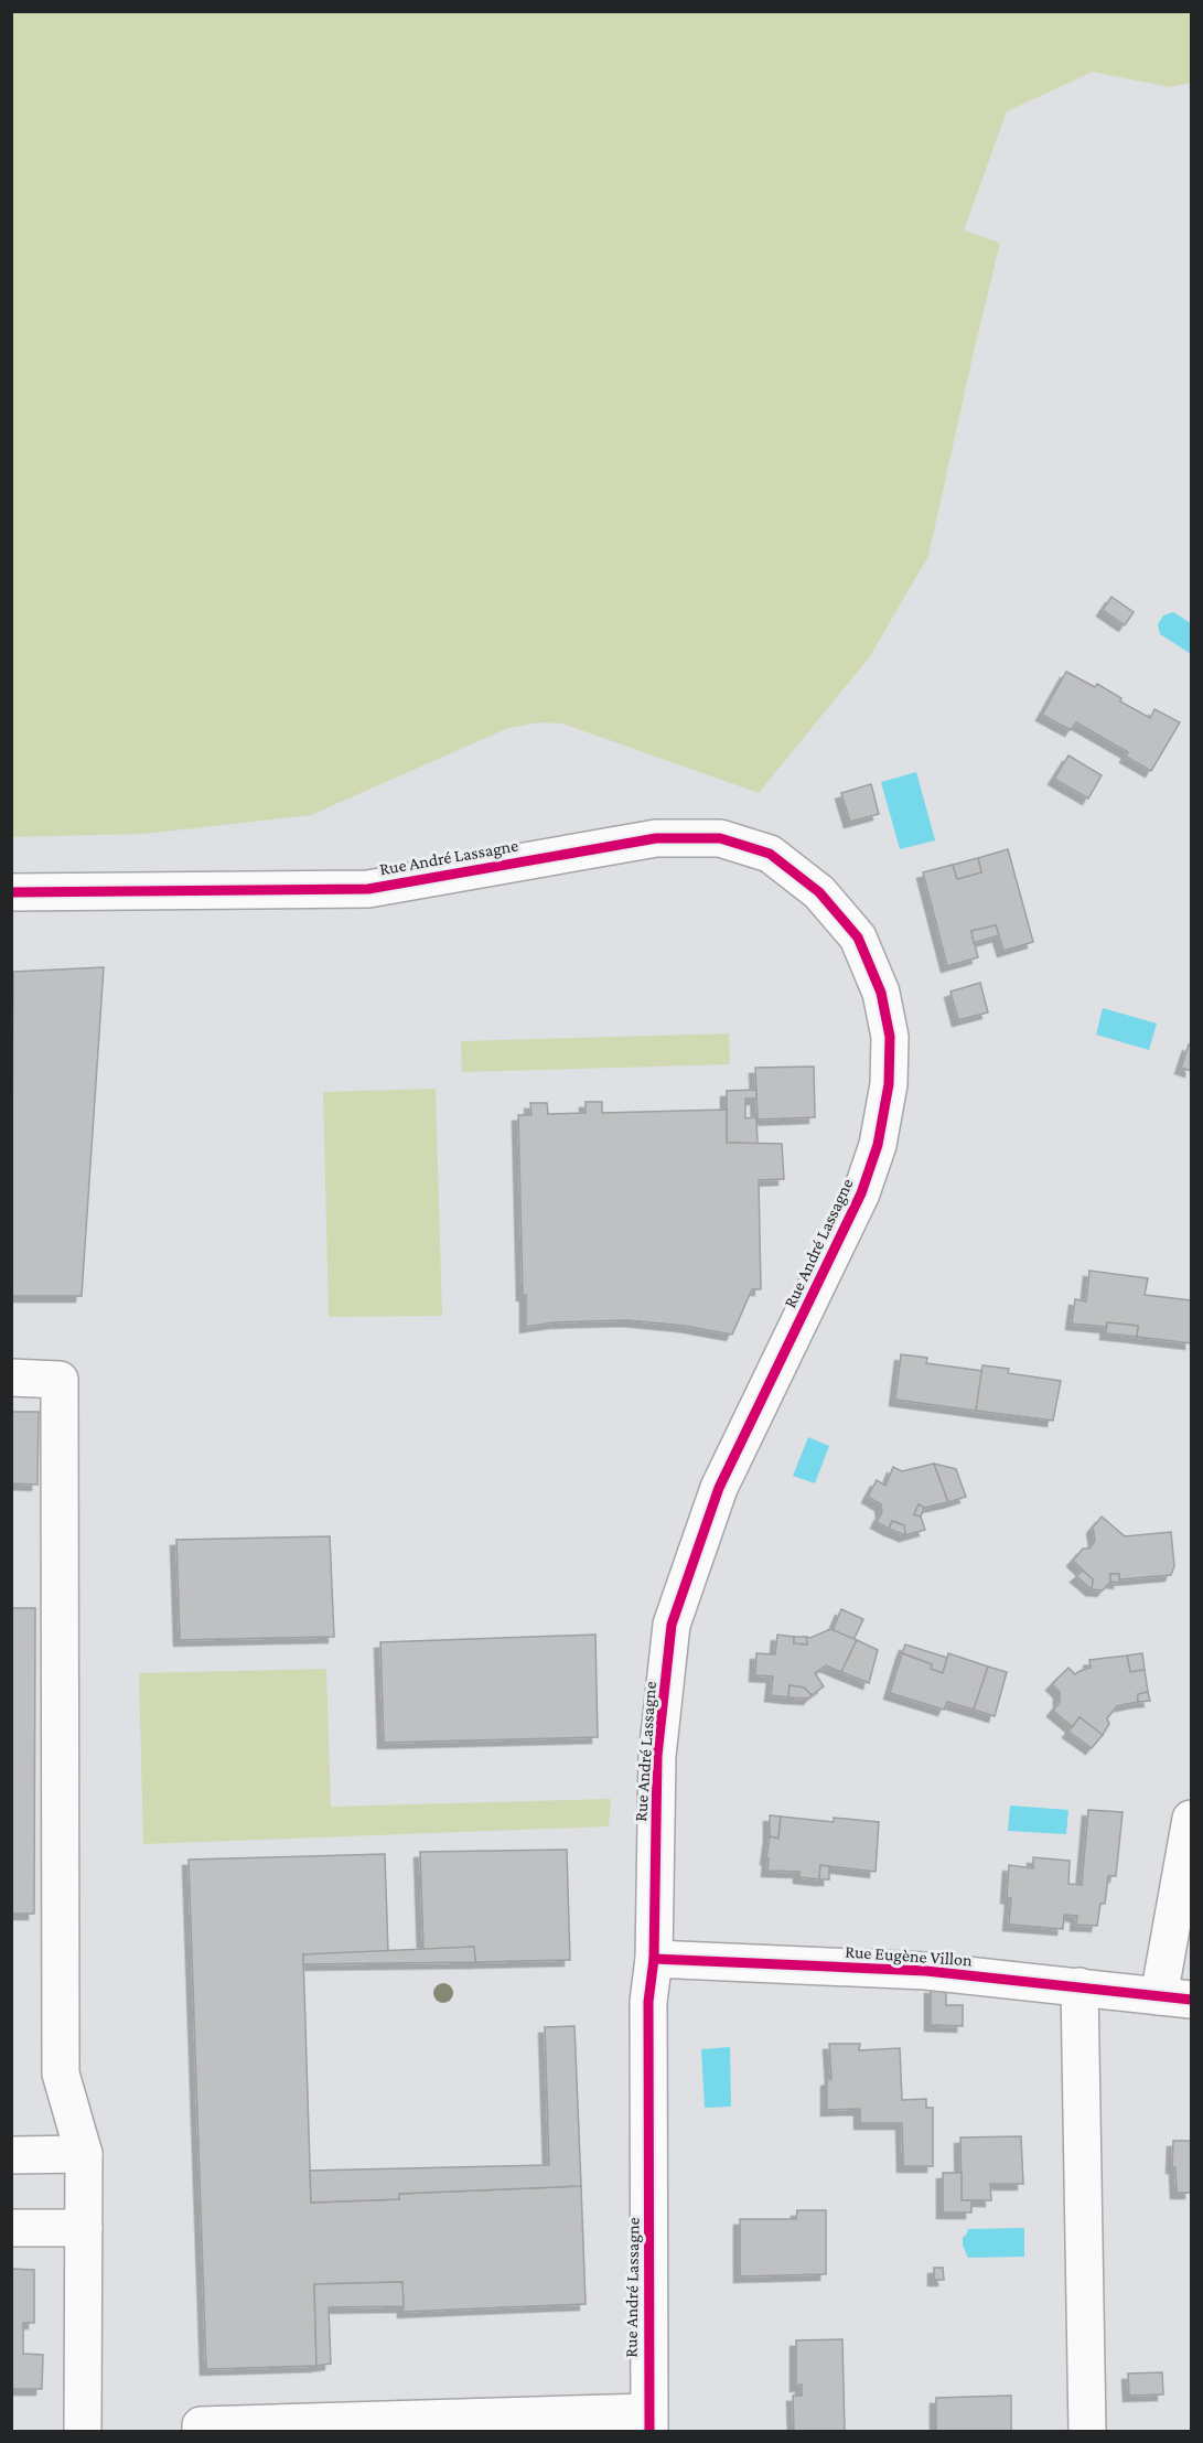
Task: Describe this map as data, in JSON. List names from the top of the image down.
{
  "streets": {
    "street": ["Rue André Lassagne", "Rue Eugène Villon"]
  },
  "crossings": [
    ["Rue André Lassagne", "Rue Eugène Villon"]
  ]
}
